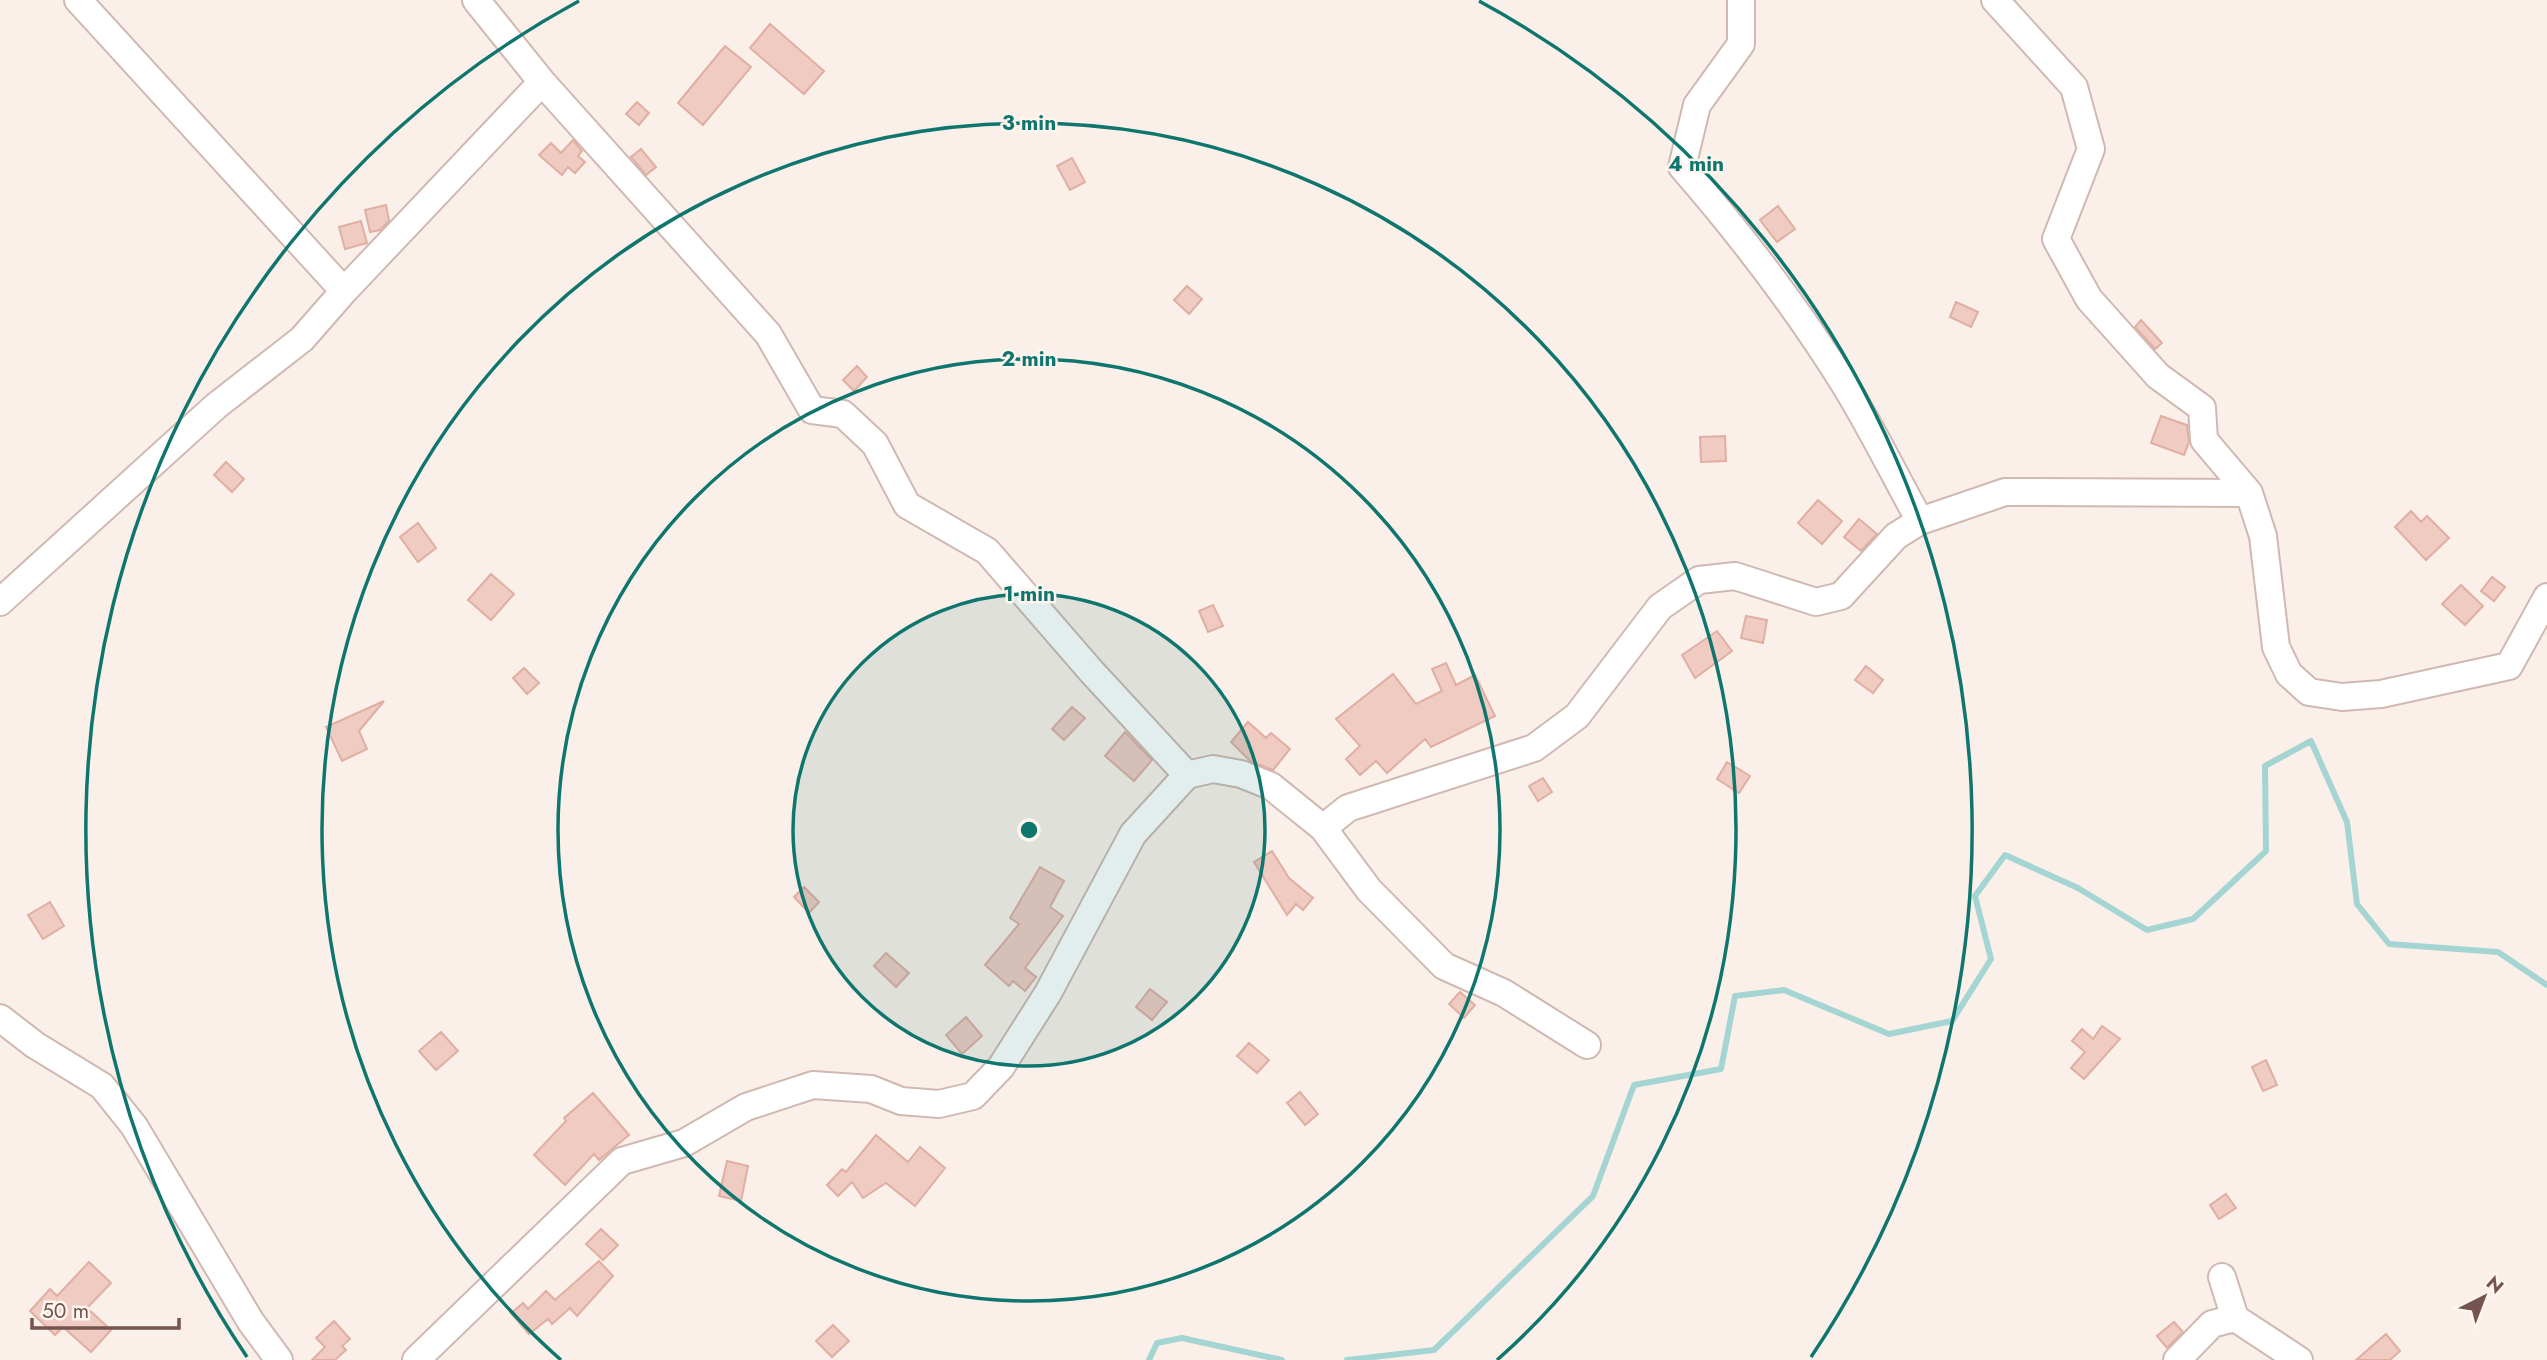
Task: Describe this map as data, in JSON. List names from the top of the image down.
{
  "scale_bar": "50 m",
  "north": "top right",
  "rings": [
    "3 min",
    "4 min",
    "2 min",
    "1 min"
  ]
}
